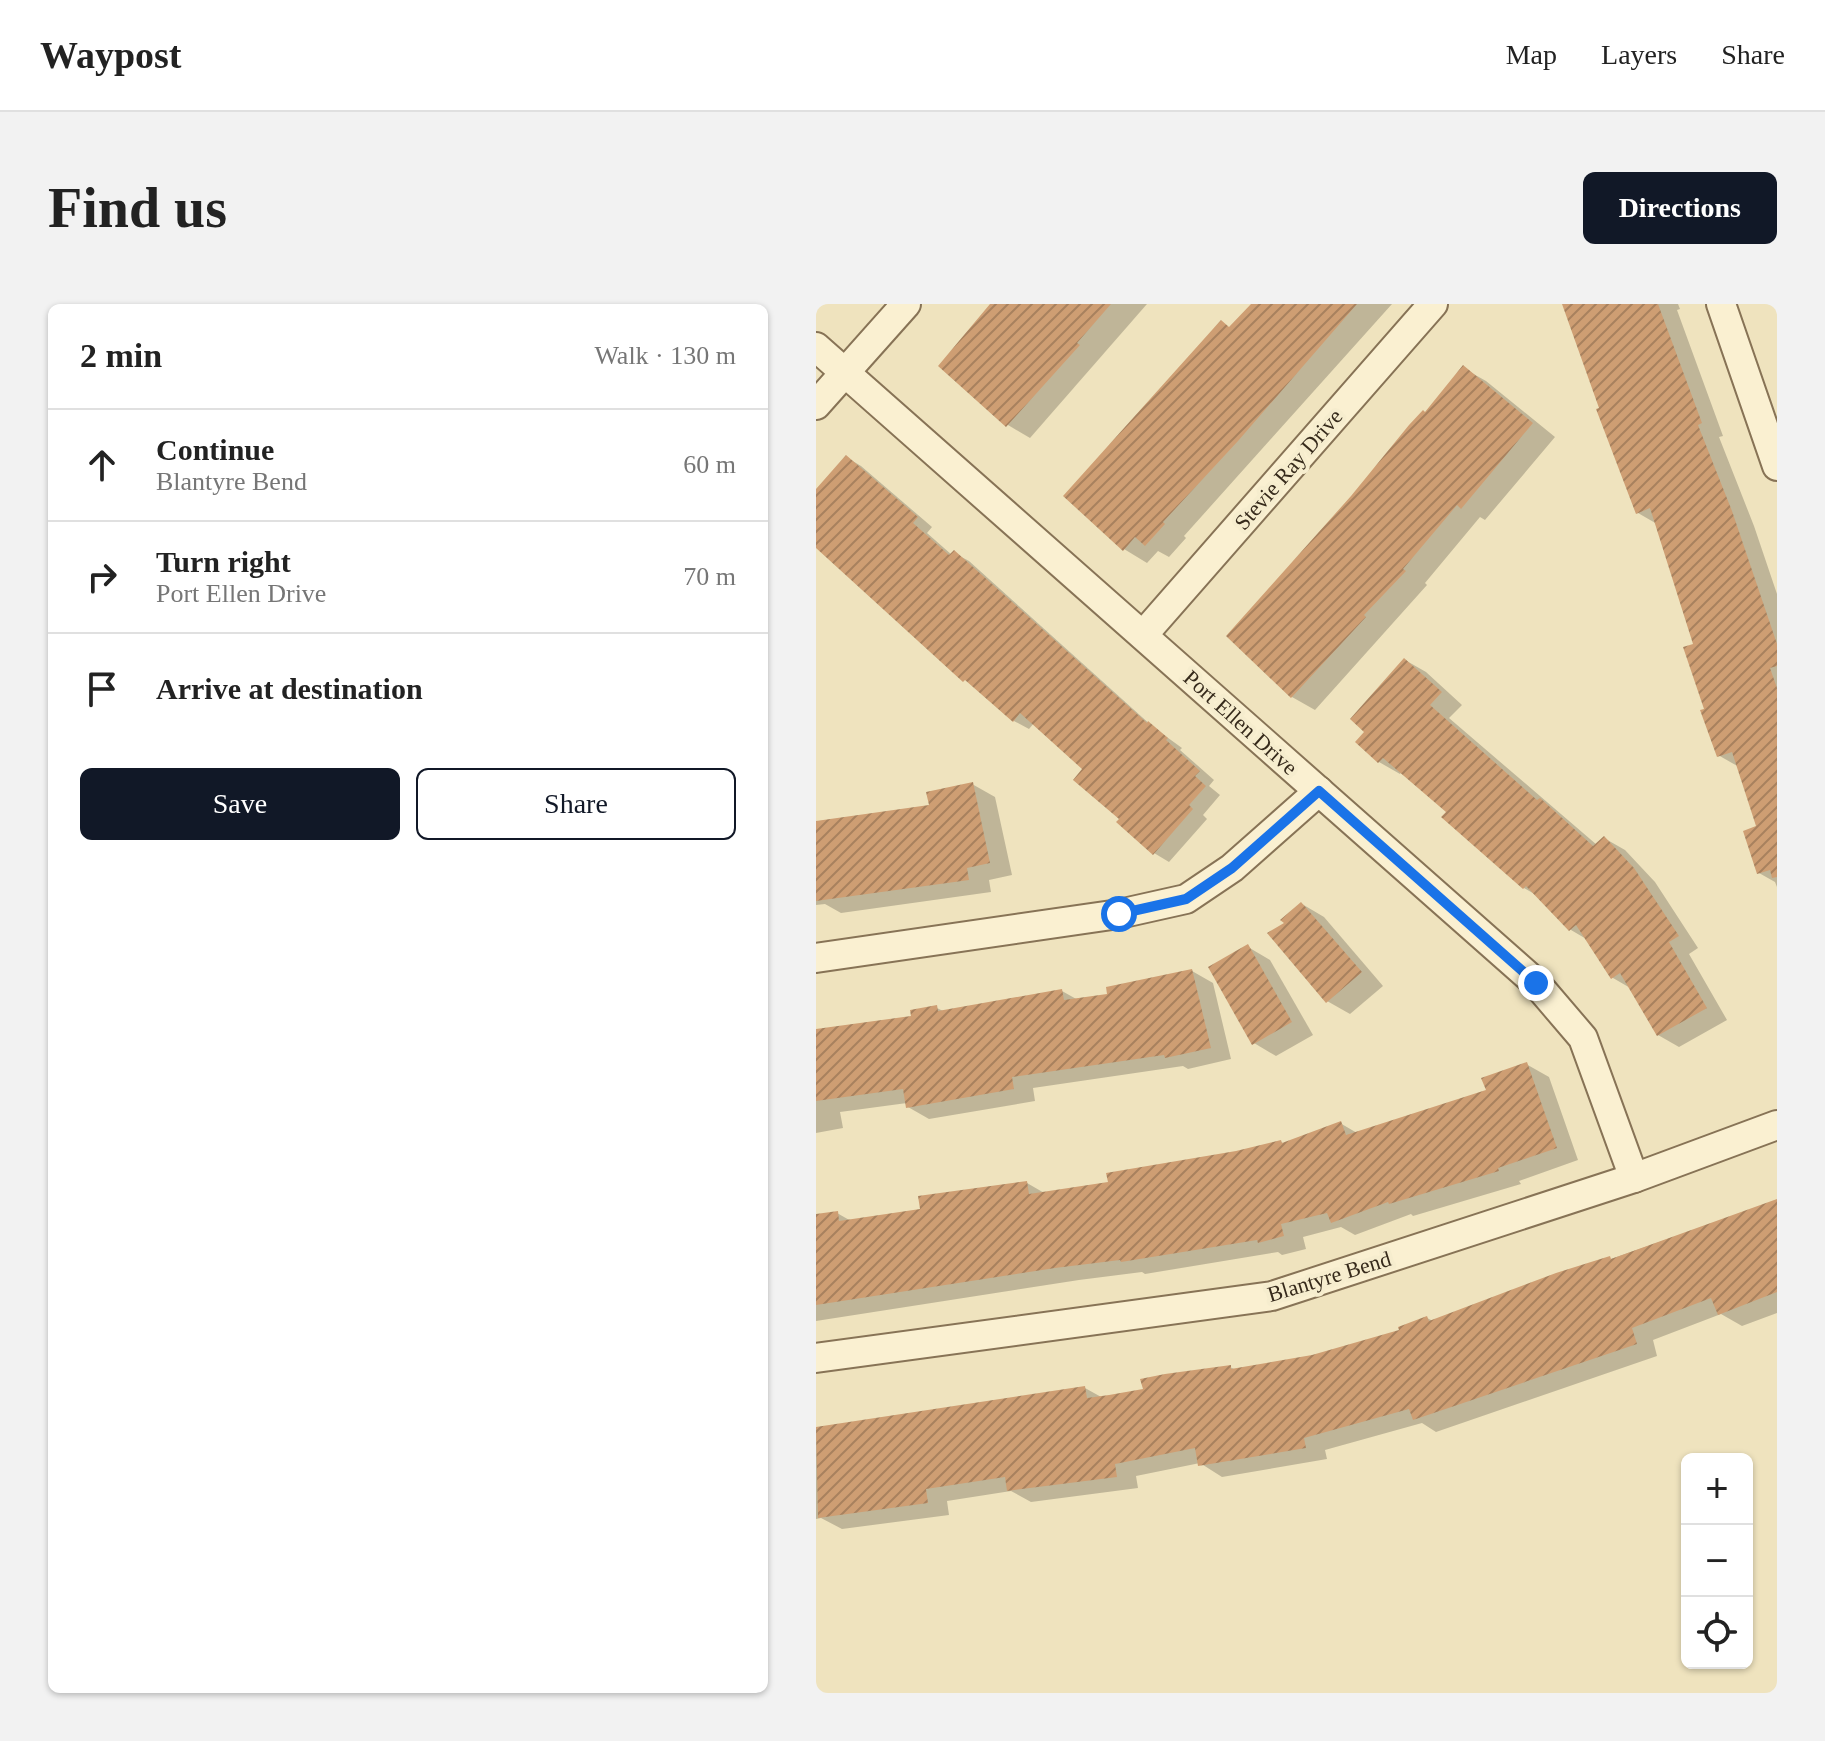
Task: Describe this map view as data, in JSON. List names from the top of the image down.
{
  "streets": {
    "street": ["Stevie Ray Drive", "Port Ellen Drive", "Blantyre Bend"]
  },
  "crossings": [
    ["Stevie Ray Drive", "Port Ellen Drive"],
    ["Port Ellen Drive", "Blantyre Bend"]
  ],
  "page": {
    "header": "Waypost",
    "nav": ["Map", "Layers", "Share"],
    "buttons": [
      "Directions",
      ["Save", "Share"]
    ],
    "title": "Find us",
    "heading": ["2 min", "Walk · 130 m"],
    "list": [
      ["Continue", "Blantyre Bend", "60 m"],
      ["Turn right", "Port Ellen Drive", "70 m"],
      "Arrive at destination"
    ],
    "map_buttons": ["+", "−"]
  }
}
